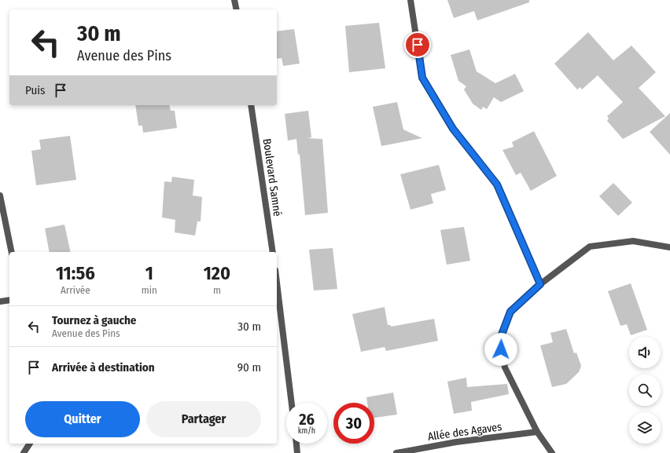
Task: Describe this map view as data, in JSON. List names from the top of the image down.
{
  "streets": {
    "street": ["Boulevard Samné", "Allée des Agaves"]
  },
  "page": {
    "turn": ["30 m", "Avenue des Pins"],
    "then": "Puis",
    "eta": [
      "11:56",
      "Arrivée",
      "1",
      "min",
      "120",
      "m"
    ],
    "list": [
      {
        "name": "Tournez à gauche",
        "note": "Avenue des Pins",
        "value": "30 m"
      },
      {
        "name": "Arrivée à destination",
        "value": "90 m"
      }
    ],
    "buttons": ["Quitter", "Partager"],
    "speed": "26 km/h",
    "limit": "30"
  }
}
